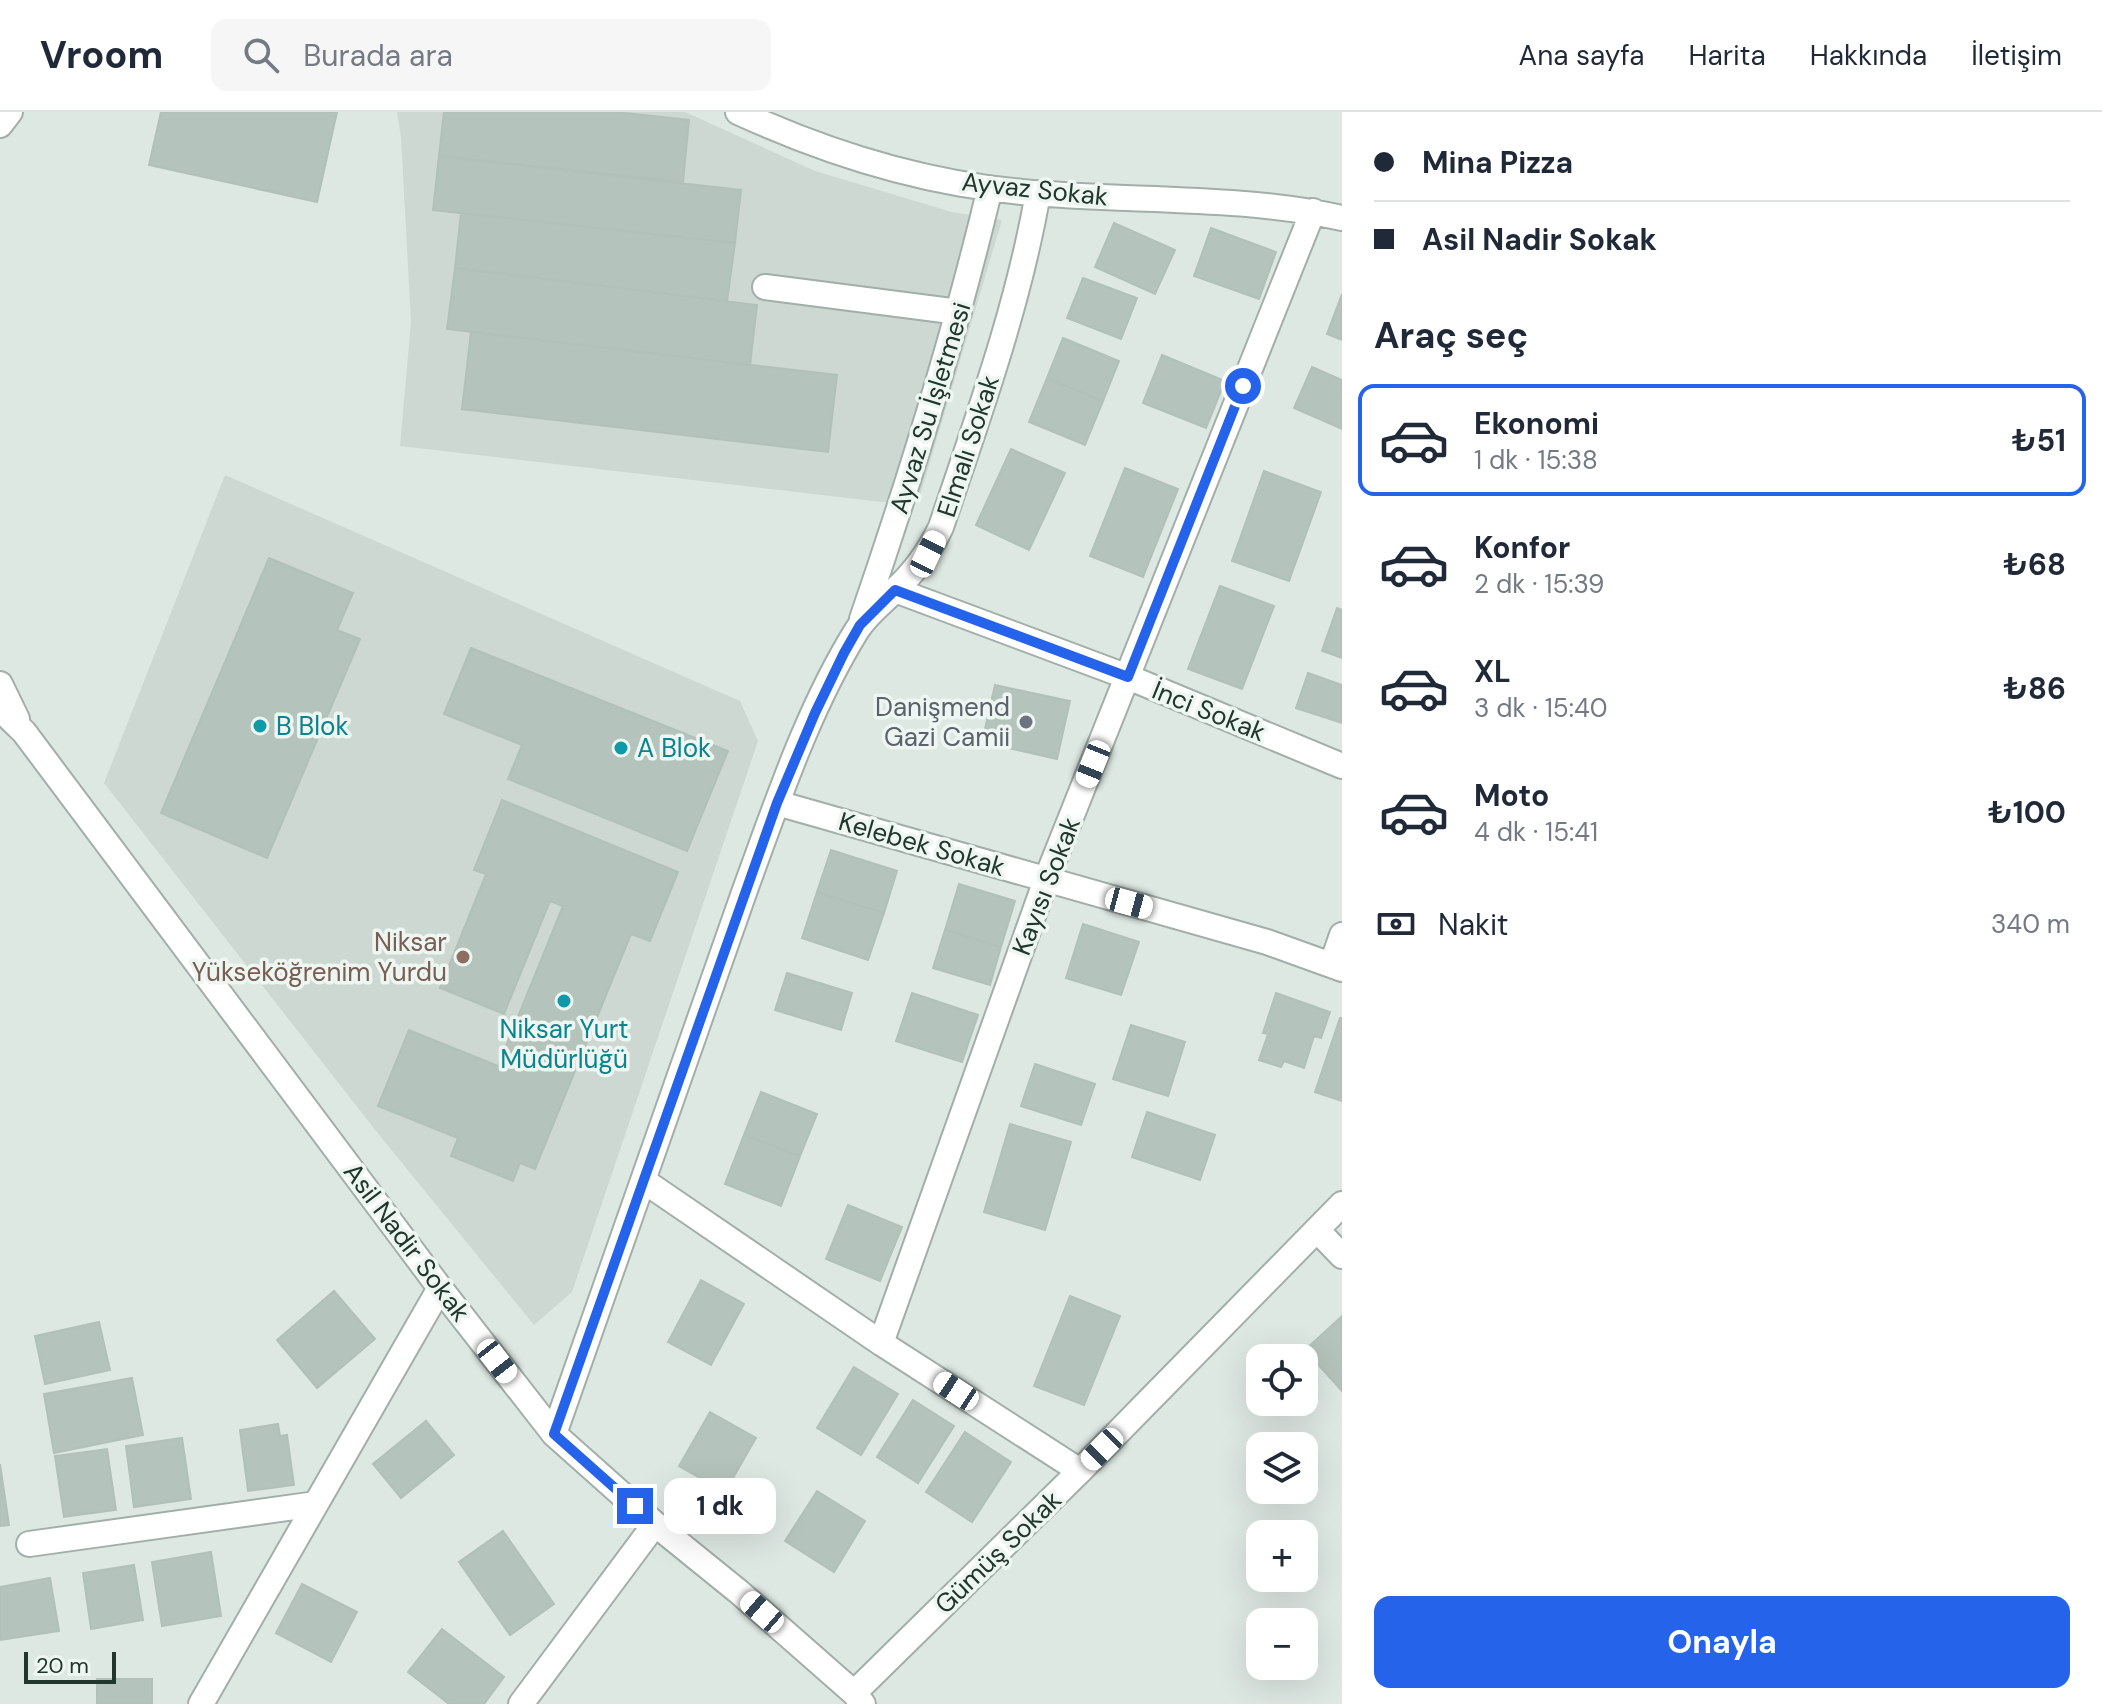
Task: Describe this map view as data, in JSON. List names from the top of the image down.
{
  "streets": {
    "street": [
      "Ayvaz Sokak",
      "Ayvaz Su İşletmesi",
      "Elmalı Sokak",
      "İnci Sokak",
      "Kelebek Sokak",
      "Kayısı Sokak",
      "Asil Nadir Sokak",
      "Gümüş Sokak"
    ]
  },
  "crossings": [
    ["Ayvaz Sokak", "Ayvaz Su İşletmesi"],
    ["Ayvaz Sokak", "Elmalı Sokak"],
    ["Ayvaz Sokak", "Kayısı Sokak"],
    ["Ayvaz Su İşletmesi", "Elmalı Sokak"],
    ["Elmalı Sokak", "İnci Sokak"],
    ["Elmalı Sokak", "Kelebek Sokak"],
    ["Elmalı Sokak", "Asil Nadir Sokak"],
    ["İnci Sokak", "Kayısı Sokak"],
    ["Kelebek Sokak", "Kayısı Sokak"],
    ["Asil Nadir Sokak", "Gümüş Sokak"]
  ],
  "places": [
    "Danişmend Gazi Camii",
    "B Blok",
    "A Blok",
    "Niksar Yükseköğrenim Yurdu",
    "Niksar Yurt Müdürlüğü"
  ],
  "scale_bar": "20 m",
  "page": {
    "header": "Vroom",
    "search": "Burada ara",
    "nav": [
      "Ana sayfa",
      "Harita",
      "Hakkında",
      "İletişim"
    ],
    "banner": ["Mina Pizza", "Asil Nadir Sokak"],
    "heading": "Araç seç",
    "list": [
      {
        "name": "Ekonomi",
        "note": "1 dk · 15:38",
        "value": "₺51"
      },
      {
        "name": "Konfor",
        "note": "2 dk · 15:39",
        "value": "₺68"
      },
      {
        "name": "XL",
        "note": "3 dk · 15:40",
        "value": "₺86"
      },
      {
        "name": "Moto",
        "note": "4 dk · 15:41",
        "value": "₺100"
      }
    ],
    "pay": ["Nakit", "340 m"],
    "map_buttons": ["+", "−"],
    "bubble": "1 dk",
    "buttons": "Onayla",
    "scale": "20 m"
  }
}
